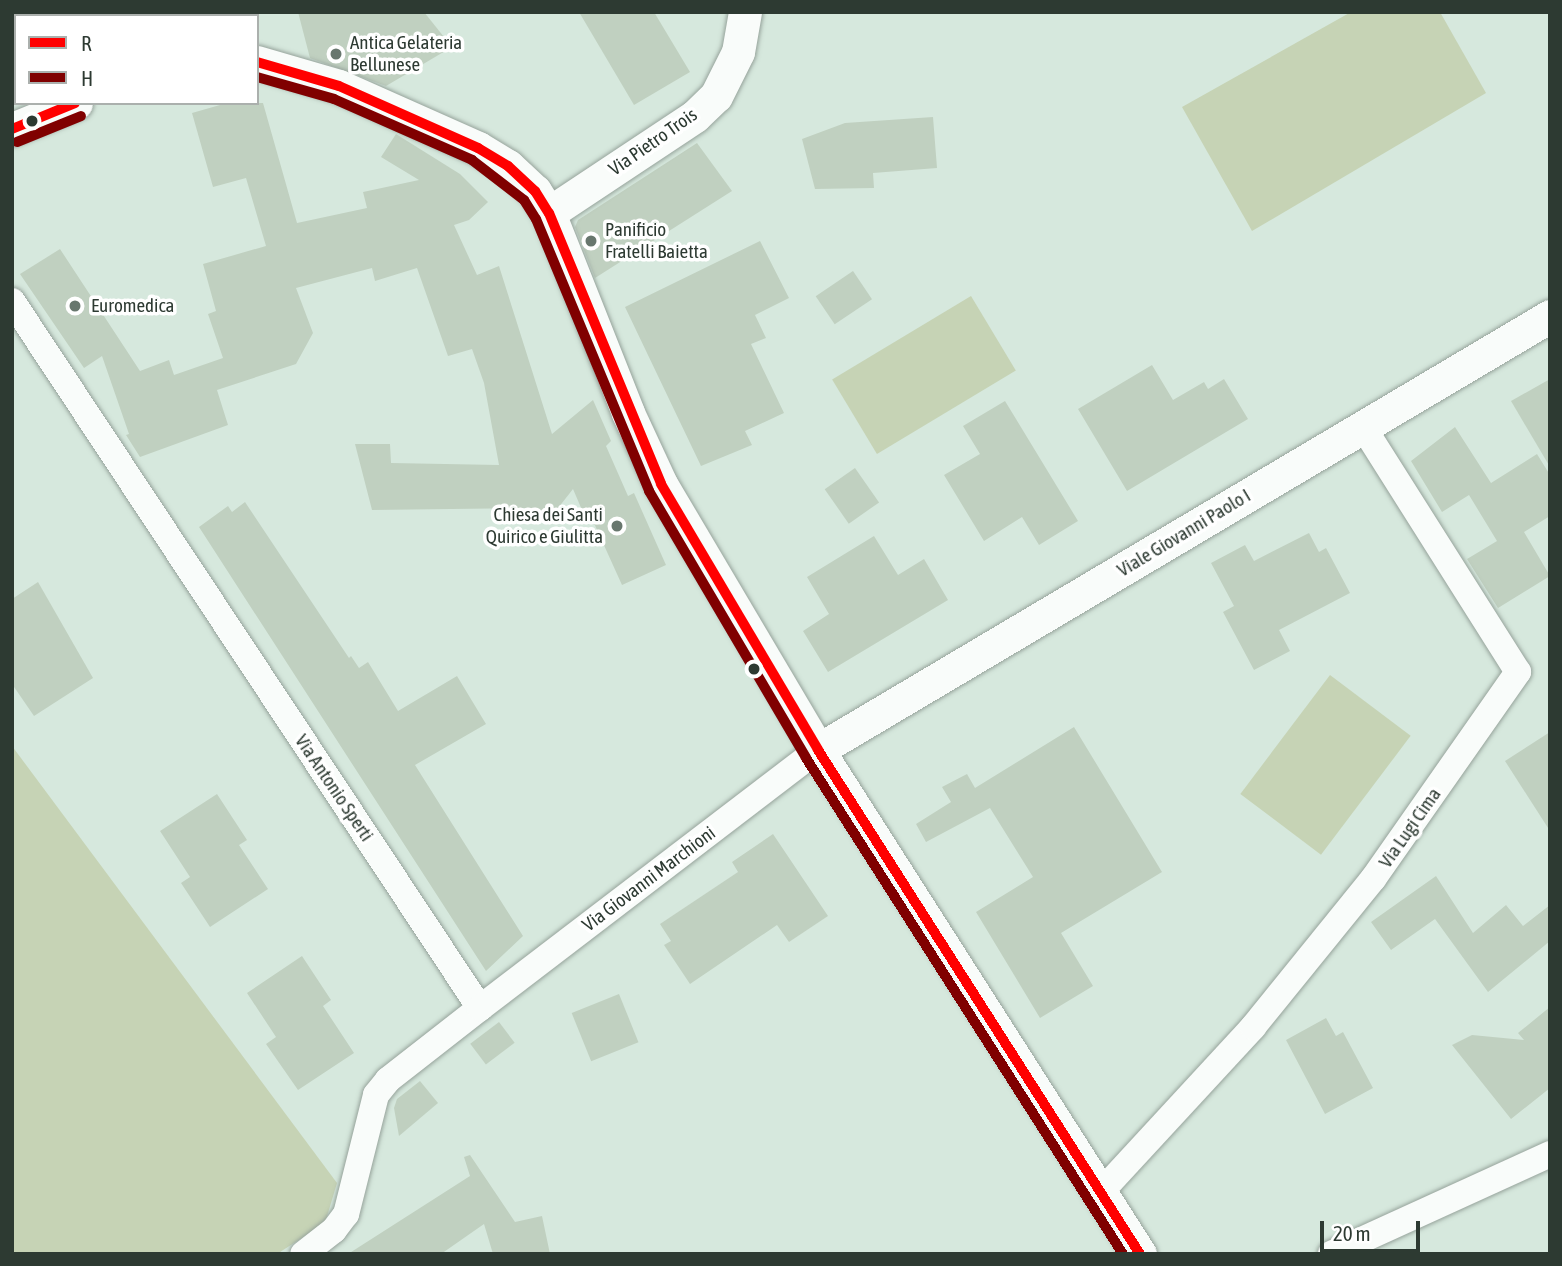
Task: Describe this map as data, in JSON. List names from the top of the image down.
{
  "streets": {
    "street": [
      "Via Pietro Trois",
      "Viale Giovanni Paolo I",
      "Via Antonio Sperti",
      "Via Lugi Cima",
      "Via Giovanni Marchioni"
    ]
  },
  "crossings": [
    ["Viale Giovanni Paolo I", "Via Lugi Cima"],
    ["Viale Giovanni Paolo I", "Via Giovanni Marchioni"],
    ["Via Antonio Sperti", "Via Giovanni Marchioni"]
  ],
  "places": [
    "Antica Gelateria Bellunese",
    "Panificio Fratelli Baietta",
    "Euromedica",
    "Chiesa dei Santi Quirico e Giulitta"
  ],
  "lines": ["transit line R", "transit line H"],
  "legend": ["R", "H"],
  "scale_bar": "20 m"
}
